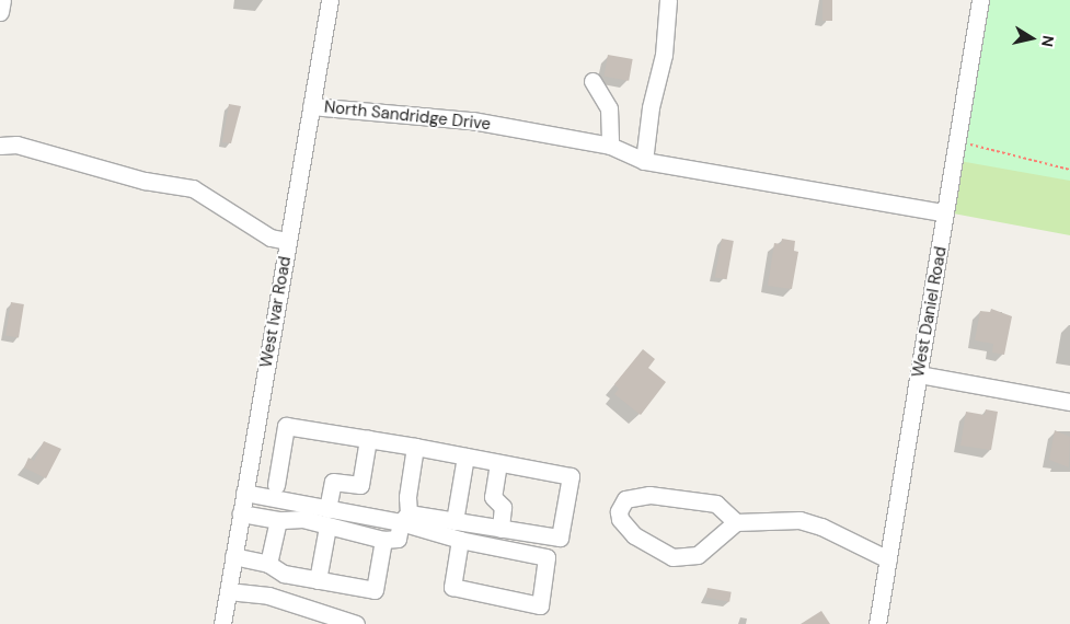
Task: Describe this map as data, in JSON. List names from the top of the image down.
{
  "streets": {
    "street": ["North Sandridge Drive", "West Ivar Road", "West Daniel Road"]
  },
  "crossings": [
    ["North Sandridge Drive", "West Ivar Road"],
    ["North Sandridge Drive", "West Daniel Road"]
  ],
  "north": "right"
}
